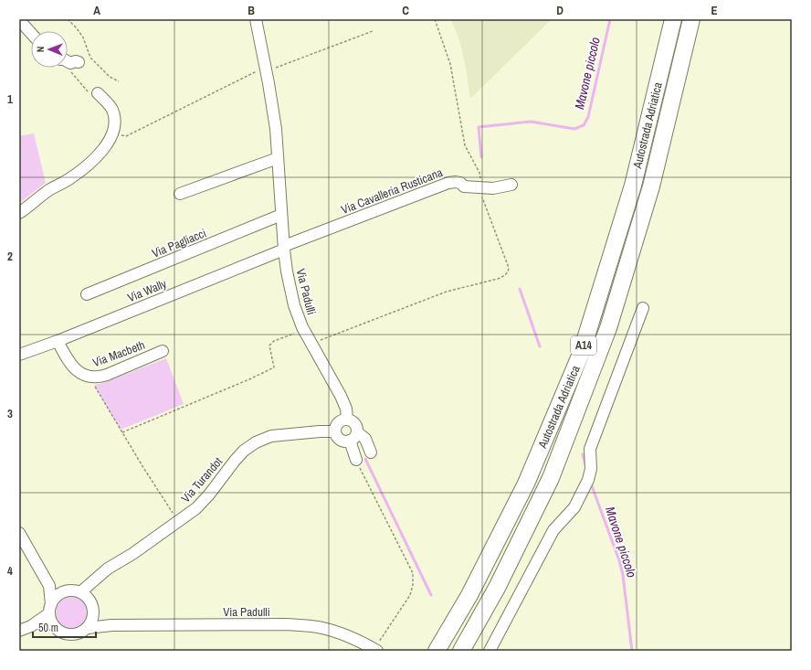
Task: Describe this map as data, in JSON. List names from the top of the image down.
{
  "streets": {
    "highway": ["Autostrada Adriatica", "A14"],
    "street": [
      "Via Cavalleria Rusticana",
      "Via Pagliacci",
      "Via Wally",
      "Via Padulli",
      "Via Macbeth",
      "Via Turandot"
    ]
  },
  "crossings": [
    ["Via Cavalleria Rusticana", "Via Wally"],
    ["Via Cavalleria Rusticana", "Via Padulli"],
    ["Via Pagliacci", "Via Padulli"],
    ["Via Wally", "Via Padulli"],
    ["Via Wally", "Via Macbeth"],
    ["Via Padulli", "Via Turandot"]
  ],
  "water": ["Mavone piccolo"],
  "scale_bar": "50 m",
  "north": "left",
  "grid": {
    "columns": [
      "A",
      "B",
      "C",
      "D",
      "E"
    ],
    "rows": [
      "1",
      "2",
      "3",
      "4"
    ]
  }
}
